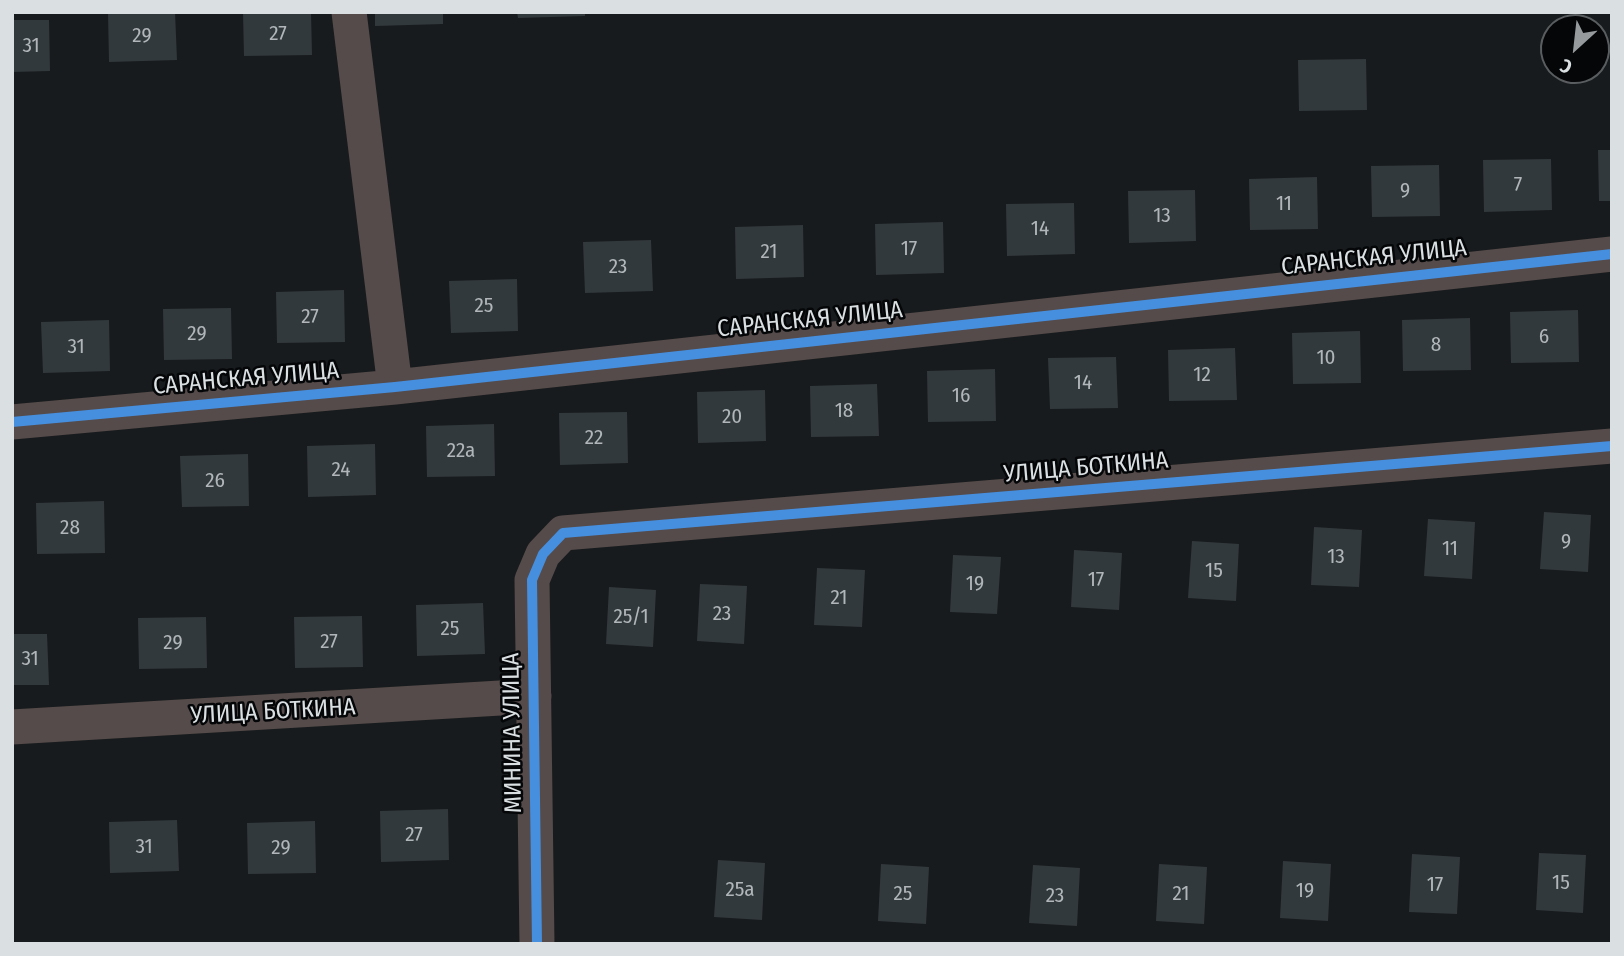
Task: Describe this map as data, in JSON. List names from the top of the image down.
{
  "streets": {
    "street": ["САРАНСКАЯ УЛИЦА", "УЛИЦА БОТКИНА", "МИНИНА УЛИЦА"]
  },
  "crossings": [
    ["УЛИЦА БОТКИНА", "МИНИНА УЛИЦА"]
  ],
  "house_numbers": [
    "27",
    "29",
    "31",
    "7",
    "9",
    "11",
    "13",
    "14",
    "17",
    "21",
    "23",
    "25",
    "27",
    "29",
    "6",
    "8",
    "31",
    "10",
    "12",
    "14",
    "16",
    "18",
    "20",
    "22",
    "22а",
    "24",
    "26",
    "28",
    "9",
    "11",
    "13",
    "15",
    "17",
    "19",
    "21",
    "23",
    "25/1",
    "25",
    "27",
    "29",
    "31",
    "27",
    "31",
    "29",
    "15",
    "17",
    "25а",
    "19",
    "25",
    "21",
    "23"
  ],
  "north": "bottom left"
}
